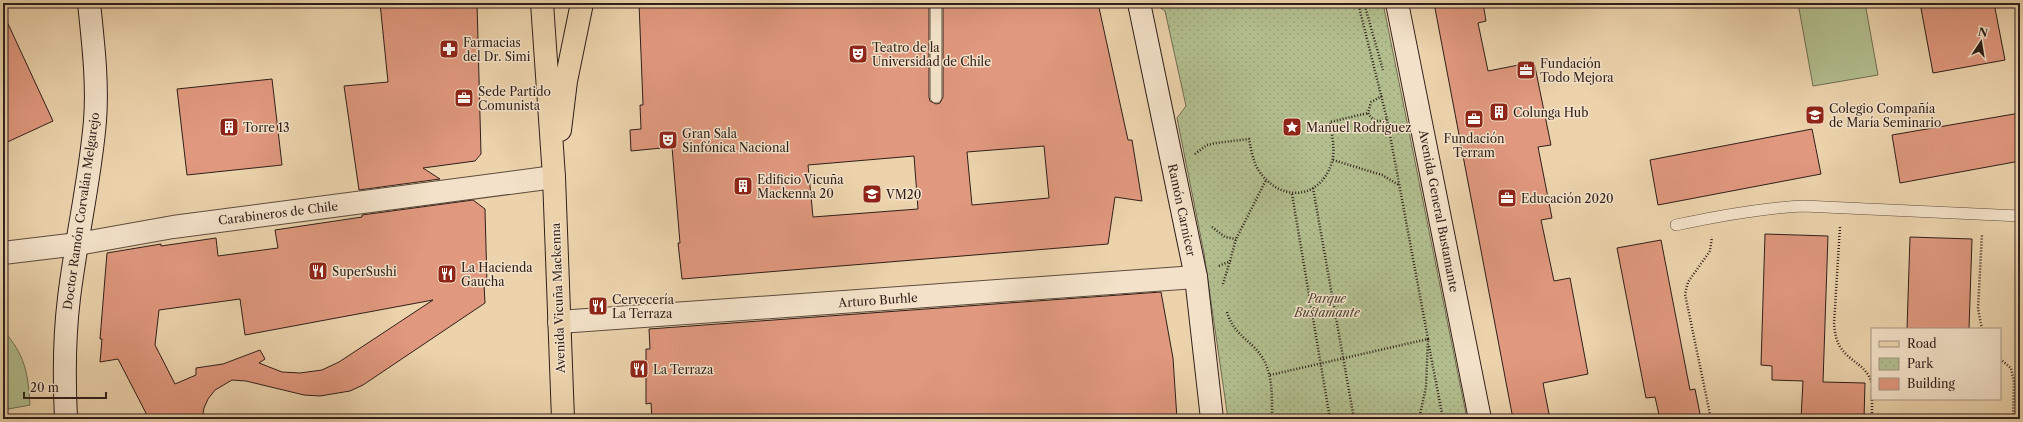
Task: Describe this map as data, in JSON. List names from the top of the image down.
{
  "streets": {
    "main road": [
      "Ramón Carnicer",
      "Doctor Ramón Corvalán Melgarejo",
      "Avenida General Bustamante",
      "Carabineros de Chile",
      "Avenida Vicuña Mackenna",
      "Arturo Burhle"
    ]
  },
  "crossings": [
    ["Ramón Carnicer", "Arturo Burhle"],
    ["Doctor Ramón Corvalán Melgarejo", "Carabineros de Chile"],
    ["Carabineros de Chile", "Avenida Vicuña Mackenna"],
    ["Avenida Vicuña Mackenna", "Arturo Burhle"]
  ],
  "parks": ["Parque Bustamante"],
  "places": {
    "pharmacy": ["Farmacias del Dr. Simi"],
    "theatre": ["Teatro de la Universidad de Chile", "Gran Sala Sinfónica Nacional"],
    "office": [
      "Fundación Todo Mejora",
      "Sede Partido Comunista",
      "Fundación Terram",
      "Educación 2020"
    ],
    "building": ["Colunga Hub", "Torre 13", "Edificio Vicuña Mackenna 20"],
    "school or university": ["Colegio Compañía de María Seminario", "VM20"],
    "place": ["Manuel Rodríguez"],
    "restaurant": [
      "SuperSushi",
      "La Hacienda Gaucha",
      "Cervecería La Terraza",
      "La Terraza"
    ]
  },
  "legend": ["Road", "Park", "Building"],
  "scale_bar": "20 m",
  "north": "top"
}
